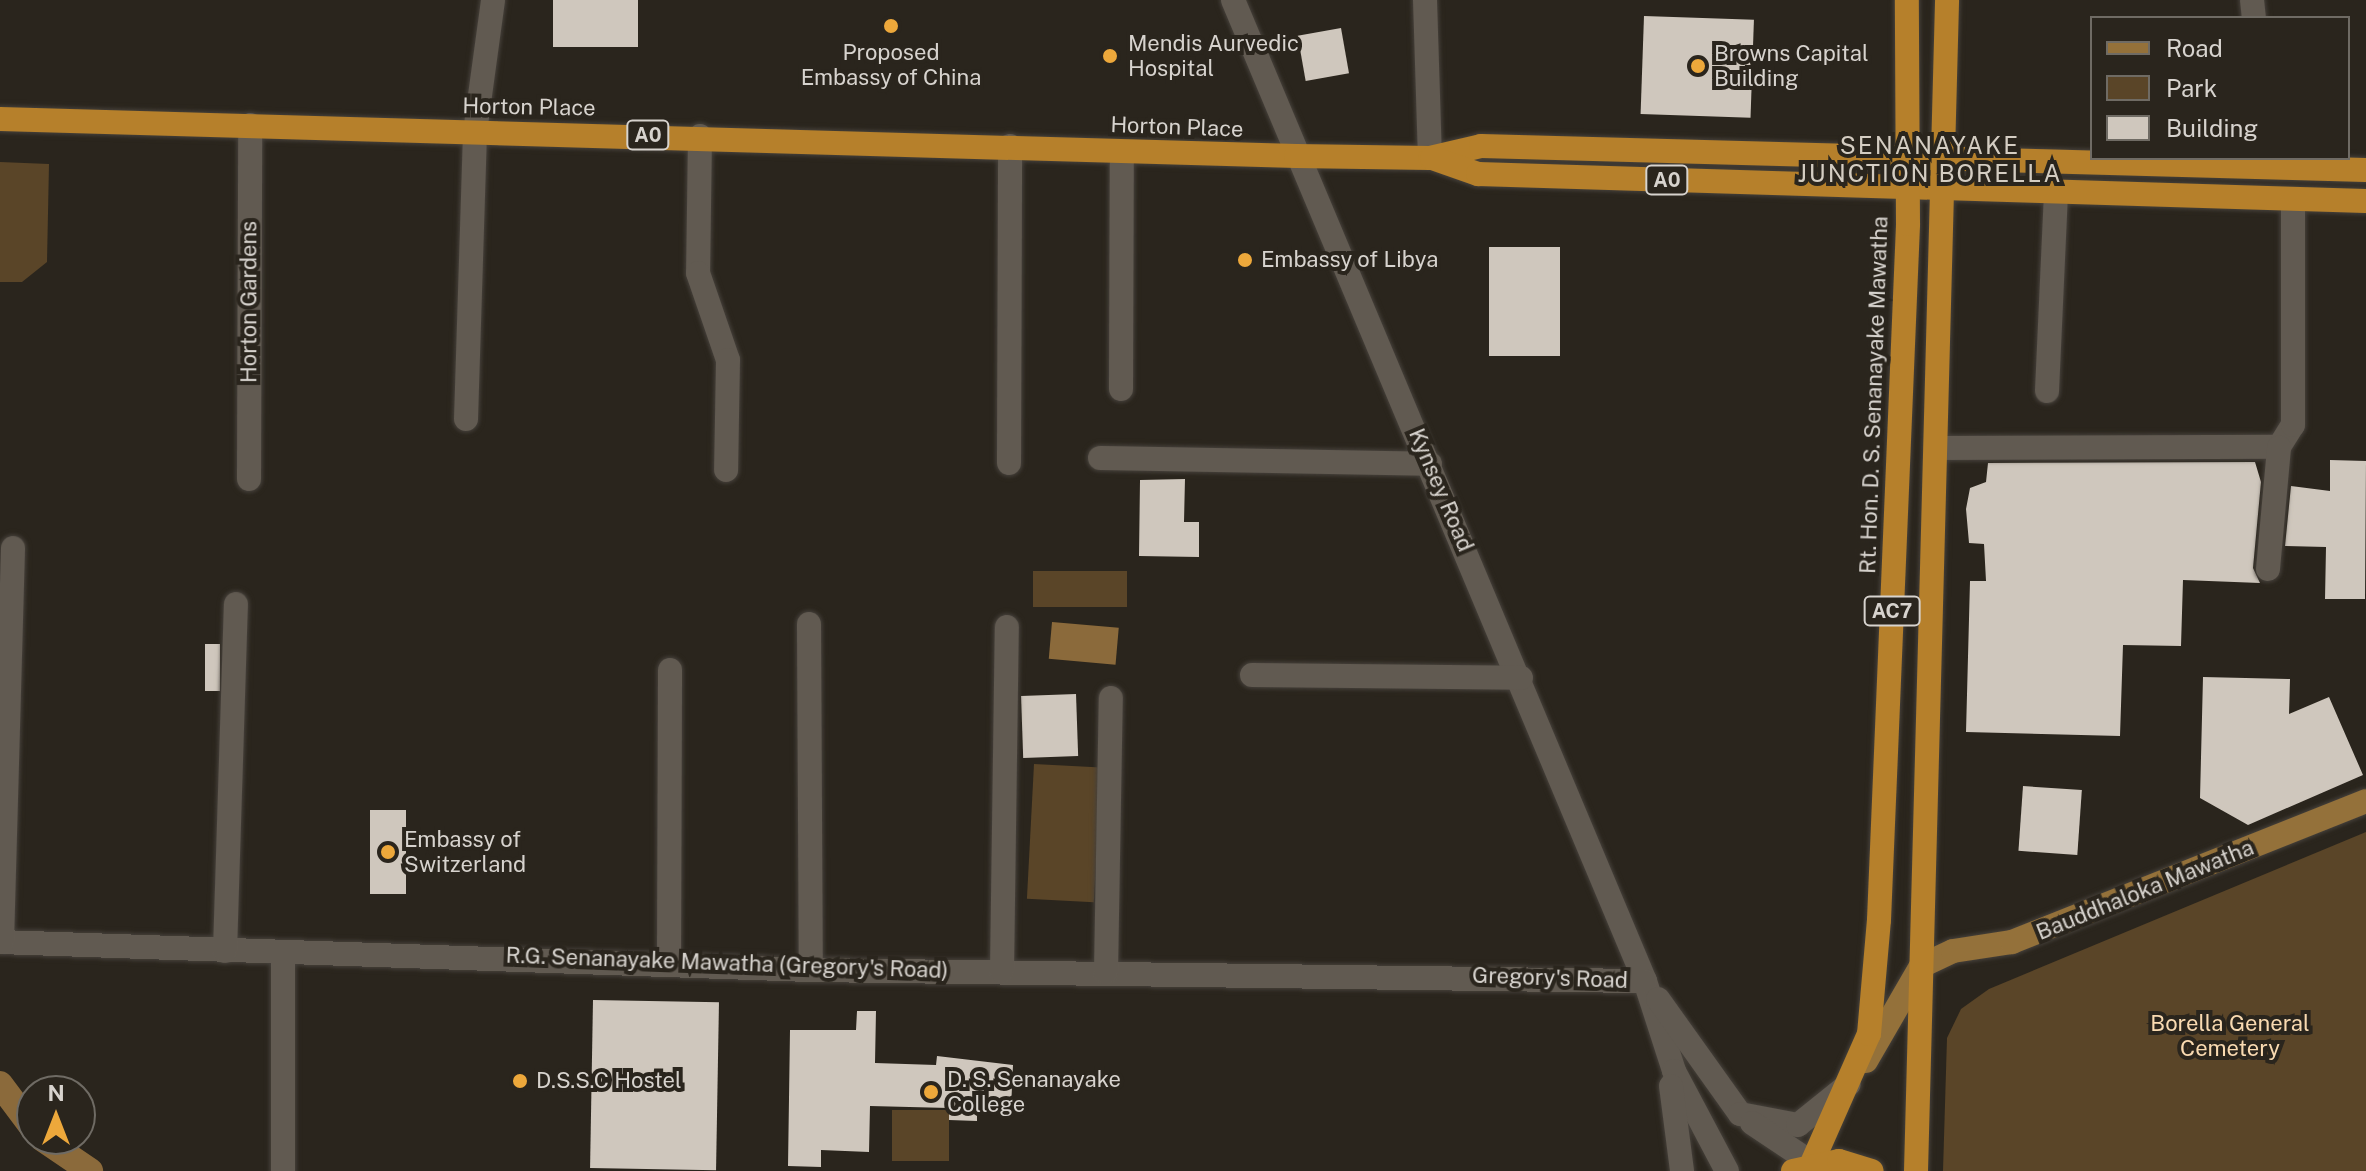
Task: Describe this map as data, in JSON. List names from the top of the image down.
{
  "streets": {
    "highway": [
      "Horton Place",
      "A0",
      "Rt. Hon. D. S. Senanayake Mawatha",
      "AC7"
    ],
    "main road": ["Bauddhaloka Mawatha"],
    "street": [
      "Horton Gardens",
      "Kynsey Road",
      "R.G. Senanayake Mawatha (Gregory's Road)",
      "Gregory's Road"
    ]
  },
  "crossings": [
    ["Horton Place", "A0"],
    ["Horton Place", "Horton Gardens"],
    ["Horton Place", "Kynsey Road"],
    ["A0", "Rt. Hon. D. S. Senanayake Mawatha"],
    ["A0", "Kynsey Road"],
    ["A0", "AC7"],
    ["Rt. Hon. D. S. Senanayake Mawatha", "Kynsey Road"],
    ["Kynsey Road", "Gregory's Road"],
    ["AC7", "Bauddhaloka Mawatha"],
    ["R.G. Senanayake Mawatha (Gregory's Road)", "Gregory's Road"]
  ],
  "districts": ["SENANAYAKE JUNCTION BORELLA"],
  "parks": ["Borella General Cemetery"],
  "places": [
    "Proposed Embassy of China",
    "Mendis Aurvedic Hospital",
    "Browns Capital Building",
    "Embassy of Libya",
    "Embassy of Switzerland",
    "D.S.S.C Hostel",
    "D. S. Senanayake College"
  ],
  "legend": ["Road", "Park", "Building"],
  "north": "top"
}
